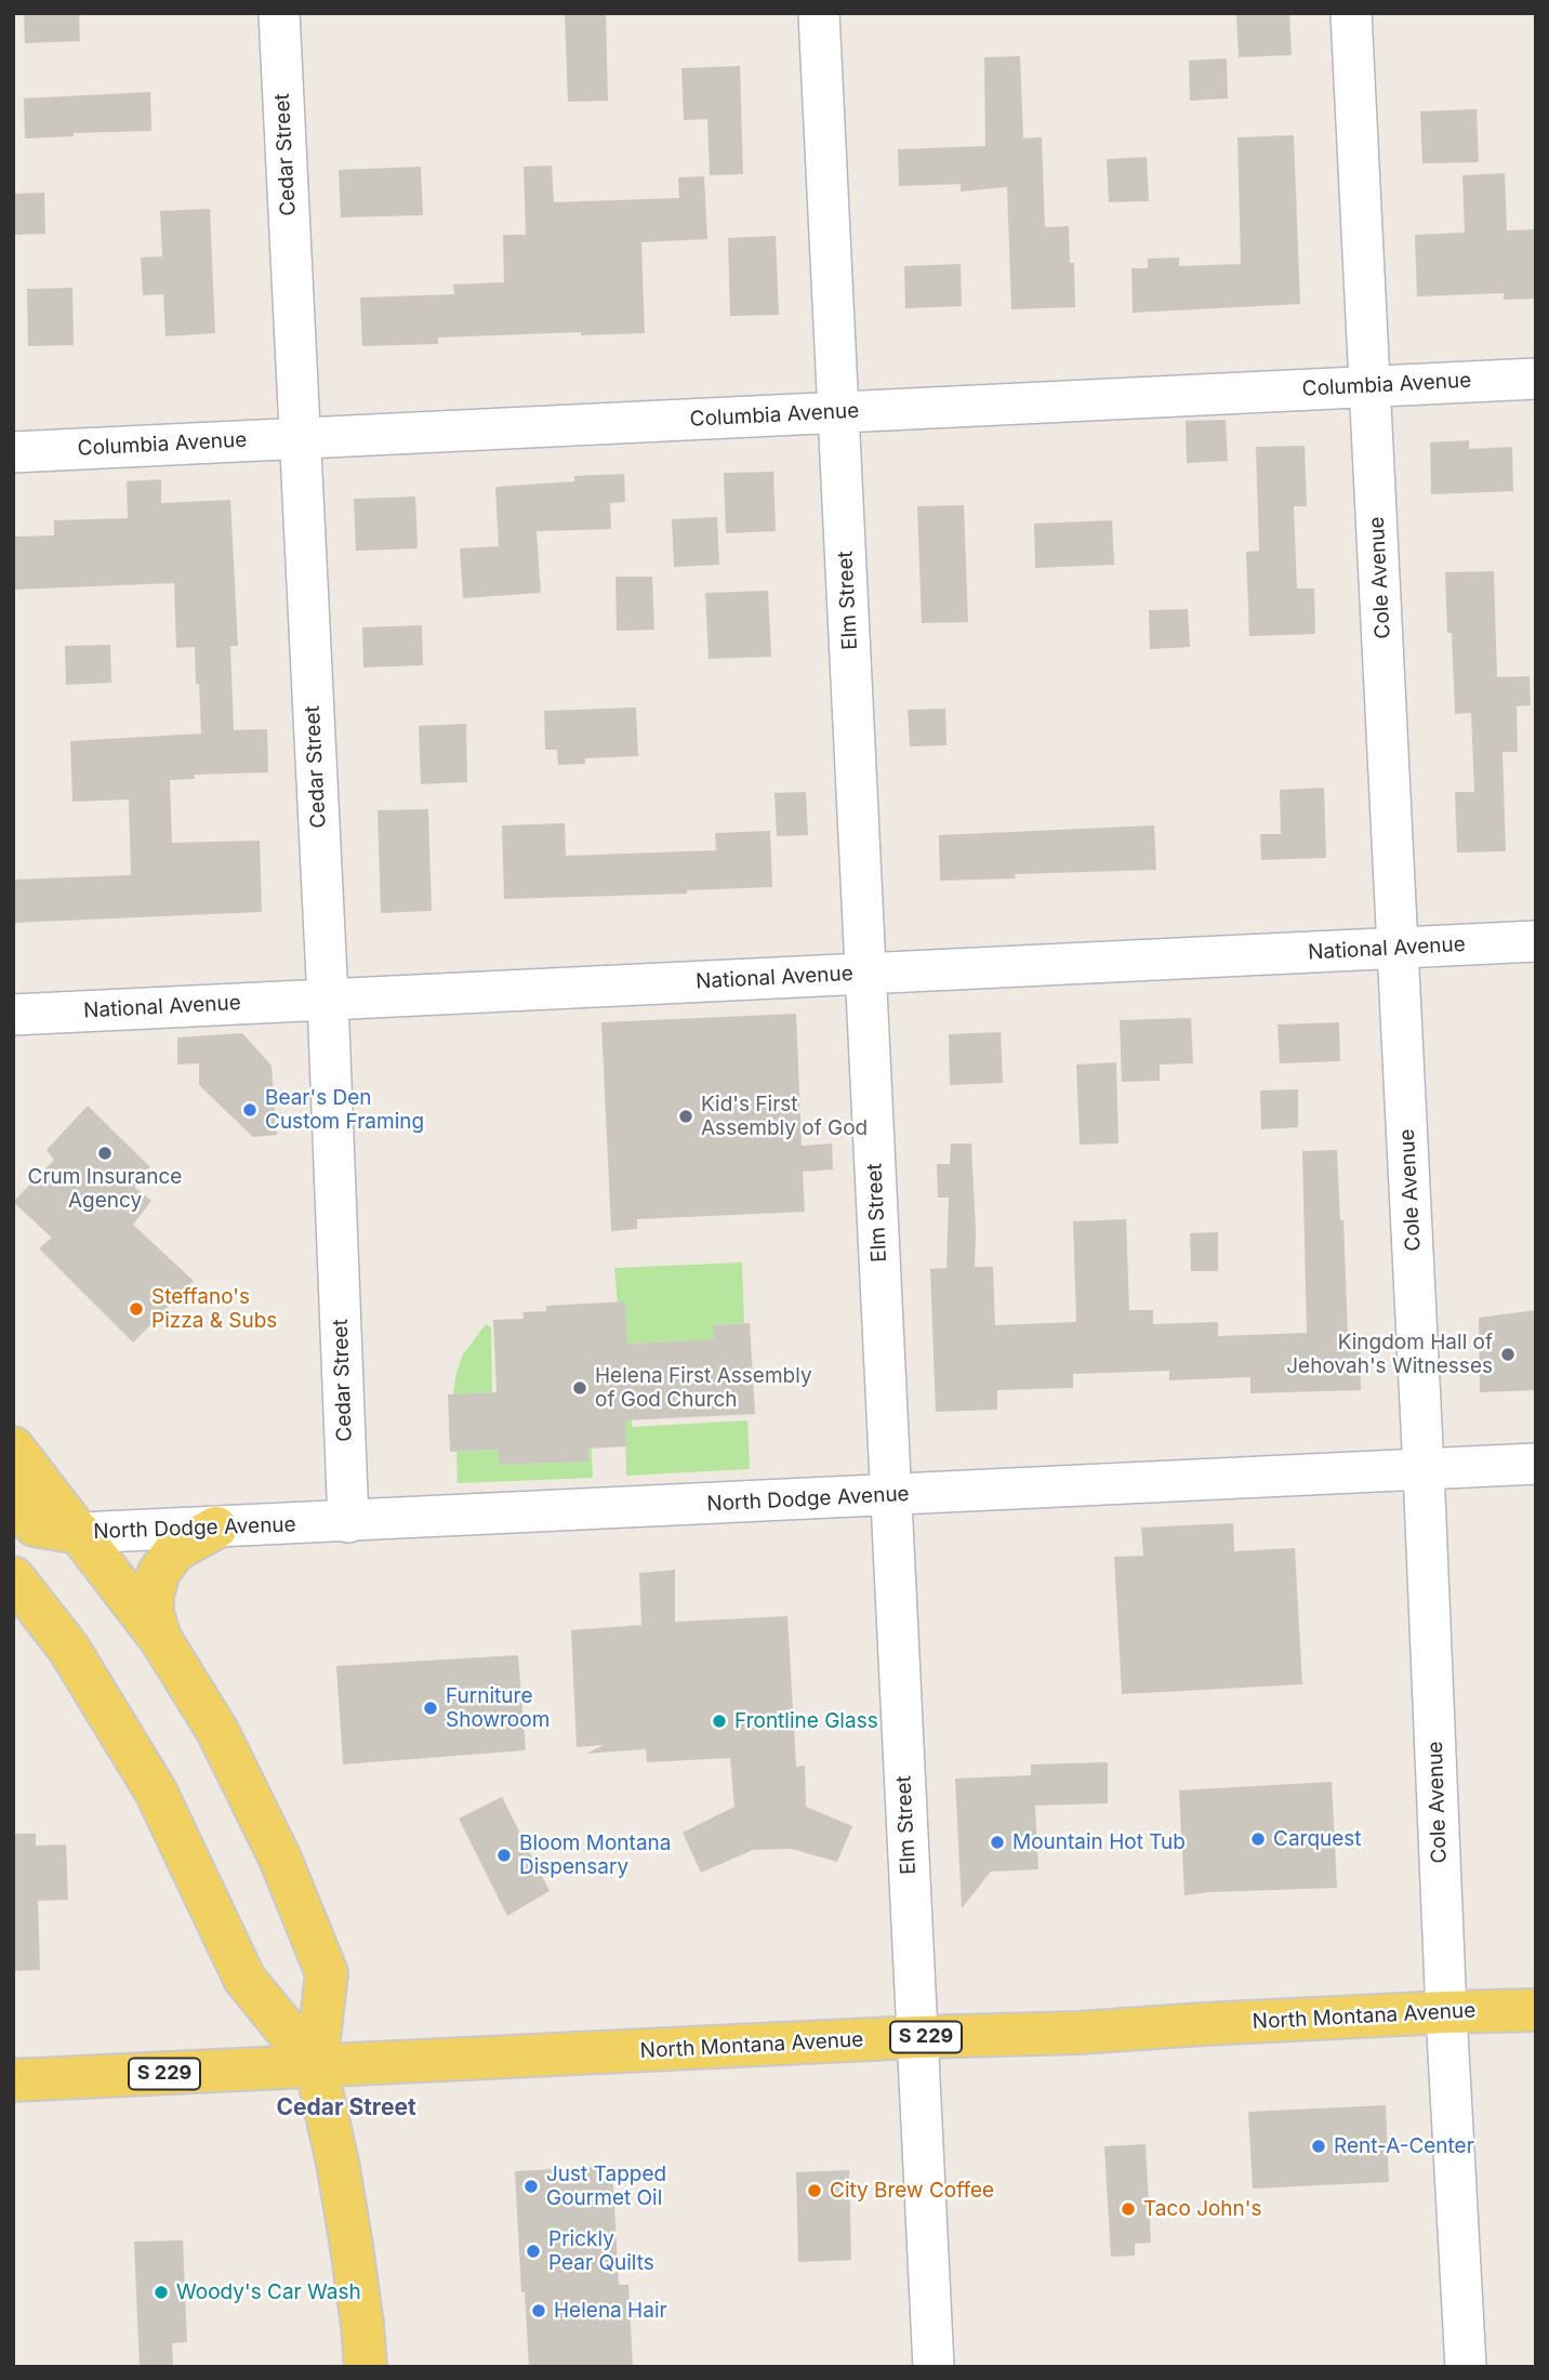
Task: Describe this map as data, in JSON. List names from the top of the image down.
{
  "streets": {
    "main road": ["North Montana Avenue", "S 229"],
    "street": [
      "Cedar Street",
      "Columbia Avenue",
      "Cole Avenue",
      "Elm Street",
      "National Avenue",
      "North Dodge Avenue"
    ]
  },
  "crossings": [
    ["Cedar Street", "Columbia Avenue"],
    ["Cedar Street", "National Avenue"],
    ["Cedar Street", "North Dodge Avenue"],
    ["Columbia Avenue", "Cole Avenue"],
    ["Columbia Avenue", "Elm Street"],
    ["Cole Avenue", "National Avenue"],
    ["Cole Avenue", "North Dodge Avenue"],
    ["Cole Avenue", "North Montana Avenue"],
    ["Elm Street", "National Avenue"],
    ["Elm Street", "North Dodge Avenue"],
    ["Elm Street", "North Montana Avenue"]
  ],
  "districts": ["Cedar Street"],
  "places": [
    "Bear's Den Custom Framing",
    "Kid's First Assembly of God",
    "Crum Insurance Agency",
    "Steffano's Pizza & Subs",
    "Kingdom Hall of Jehovah's Witnesses",
    "Helena First Assembly of God Church",
    "Furniture Showroom",
    "Frontline Glass",
    "Carquest",
    "Mountain Hot Tub",
    "Bloom Montana Dispensary",
    "Rent-A-Center",
    "Just Tapped Gourmet Oil",
    "City Brew Coffee",
    "Taco John's",
    "Prickly Pear Quilts",
    "Woody's Car Wash",
    "Helena Hair"
  ]
}
